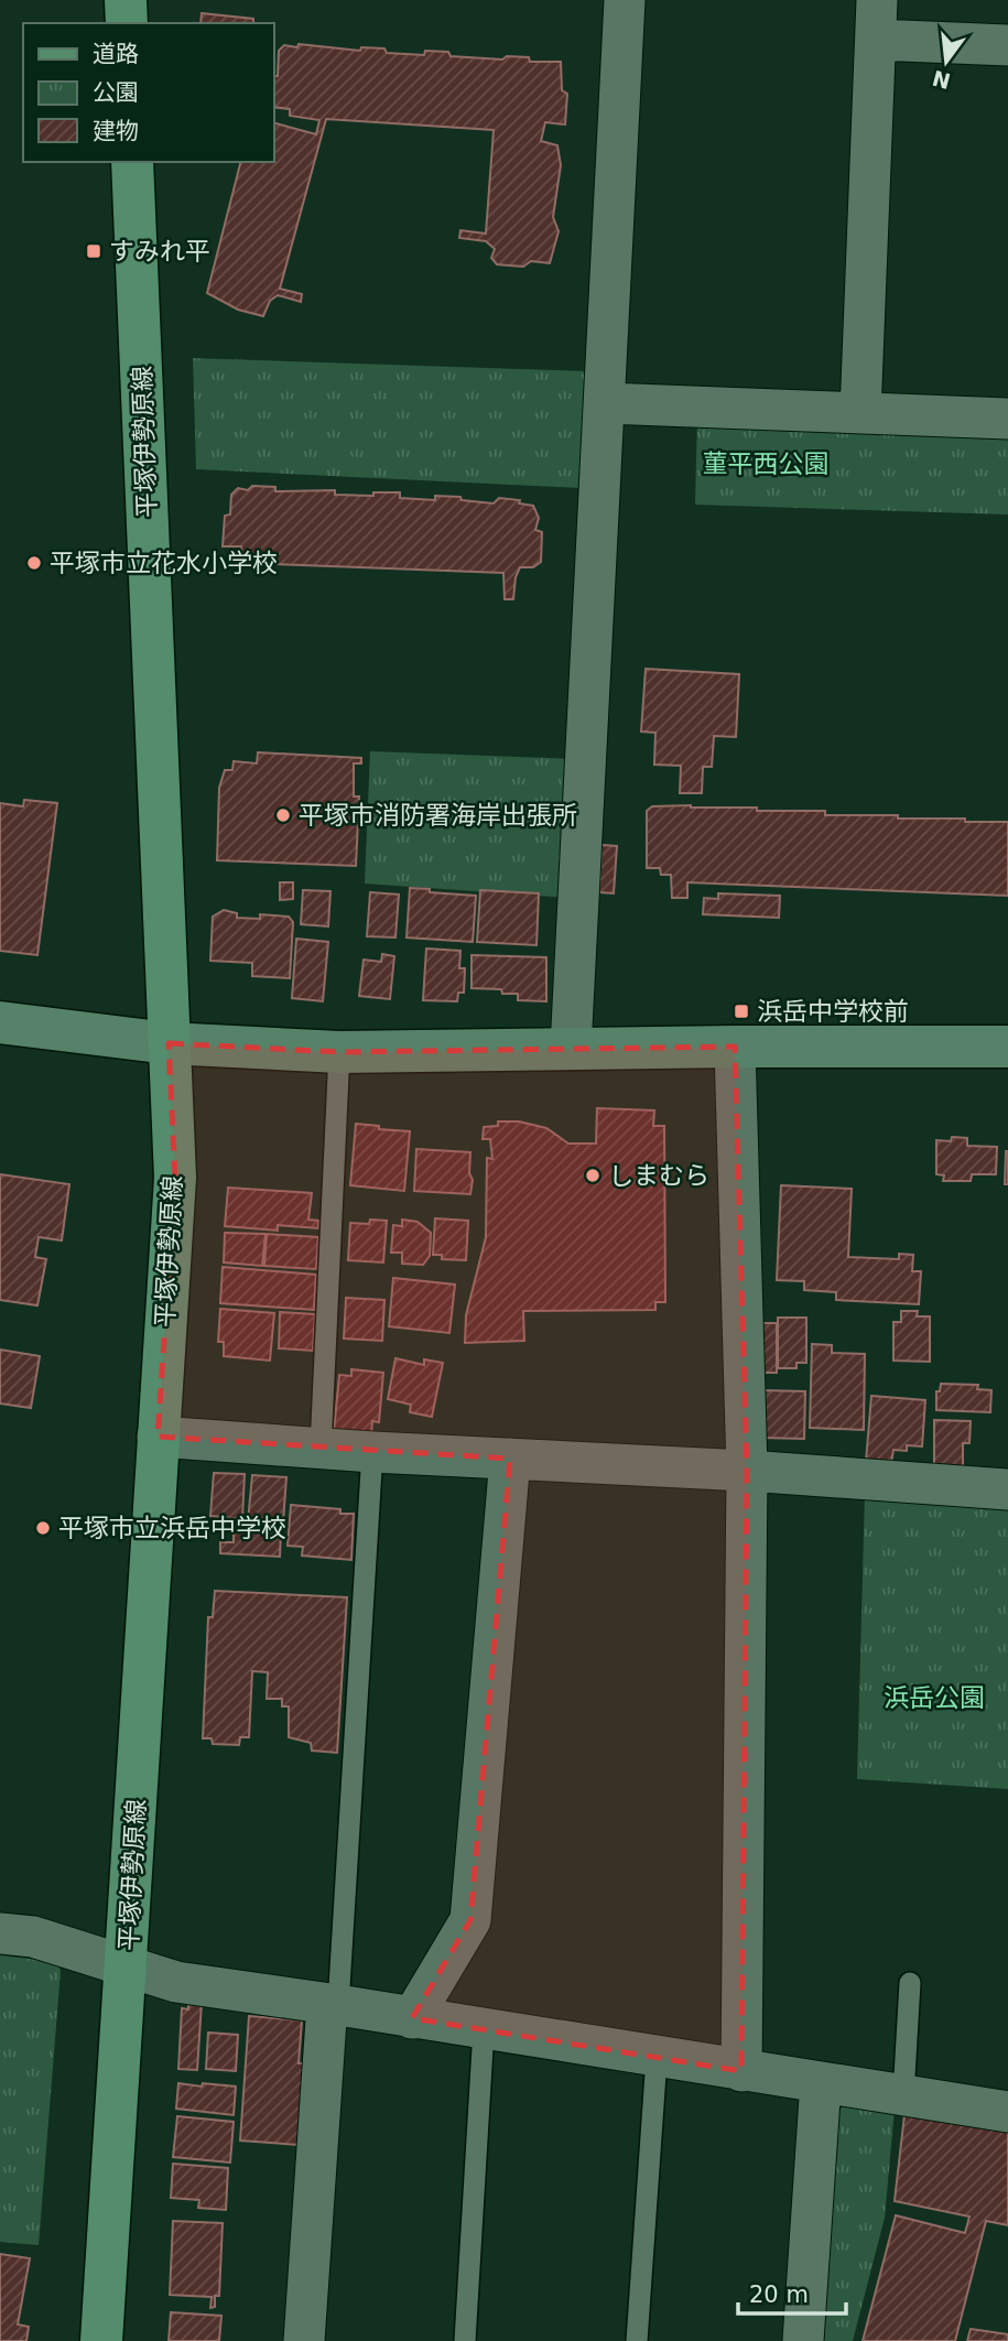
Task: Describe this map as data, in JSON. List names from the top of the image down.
{
  "streets": {
    "main road": ["平塚伊勢原線"]
  },
  "parks": ["菫平西公園", "浜岳公園"],
  "places": {
    "transit": ["すみれ平", "浜岳中学校前"],
    "other": [
      "平塚市立花水小学校",
      "平塚市消防署海岸出張所",
      "しまむら",
      "平塚市立浜岳中学校"
    ]
  },
  "legend": ["道路", "公園", "建物"],
  "scale_bar": "20 m",
  "north": "bottom"
}
